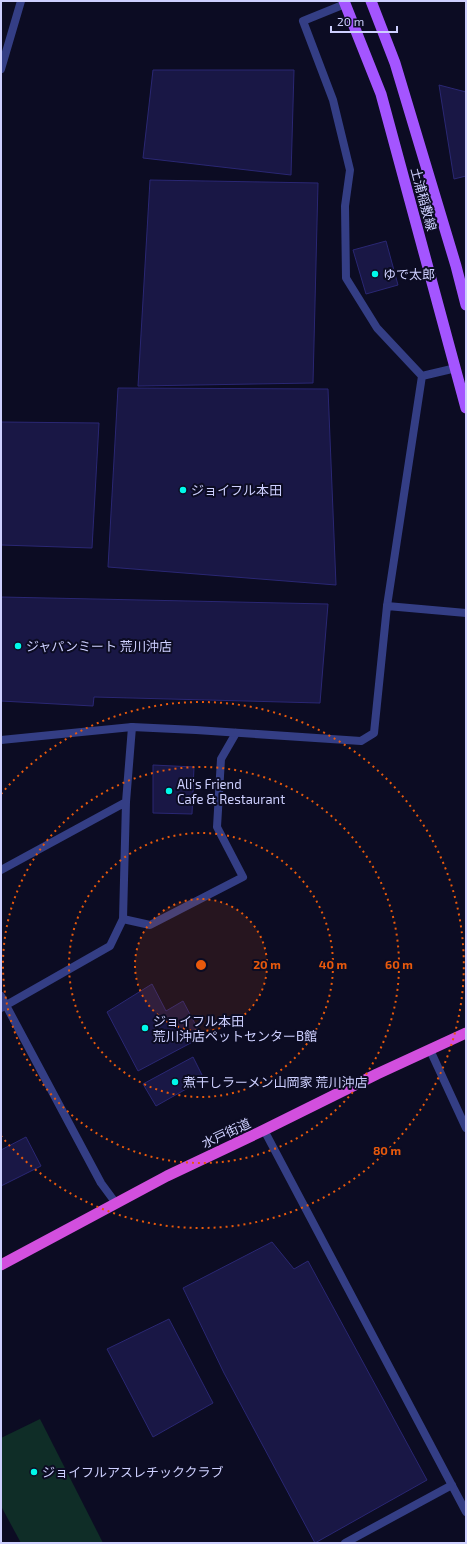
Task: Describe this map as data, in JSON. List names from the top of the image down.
{
  "streets": {
    "highway": ["水戸街道"],
    "main road": ["土浦稲敷線"]
  },
  "places": [
    "ゆで太郎",
    "ジョイフル本田",
    "ジャパンミート 荒川沖店",
    "Ali's Friend Cafe & Restaurant",
    "ジョイフル本田 荒川沖店ペットセンターB館",
    "煮干しラーメン山岡家 荒川沖店",
    "ジョイフルアスレチッククラブ"
  ],
  "scale_bar": "20 m",
  "rings": [
    "20 m",
    "40 m",
    "60 m",
    "80 m"
  ]
}
